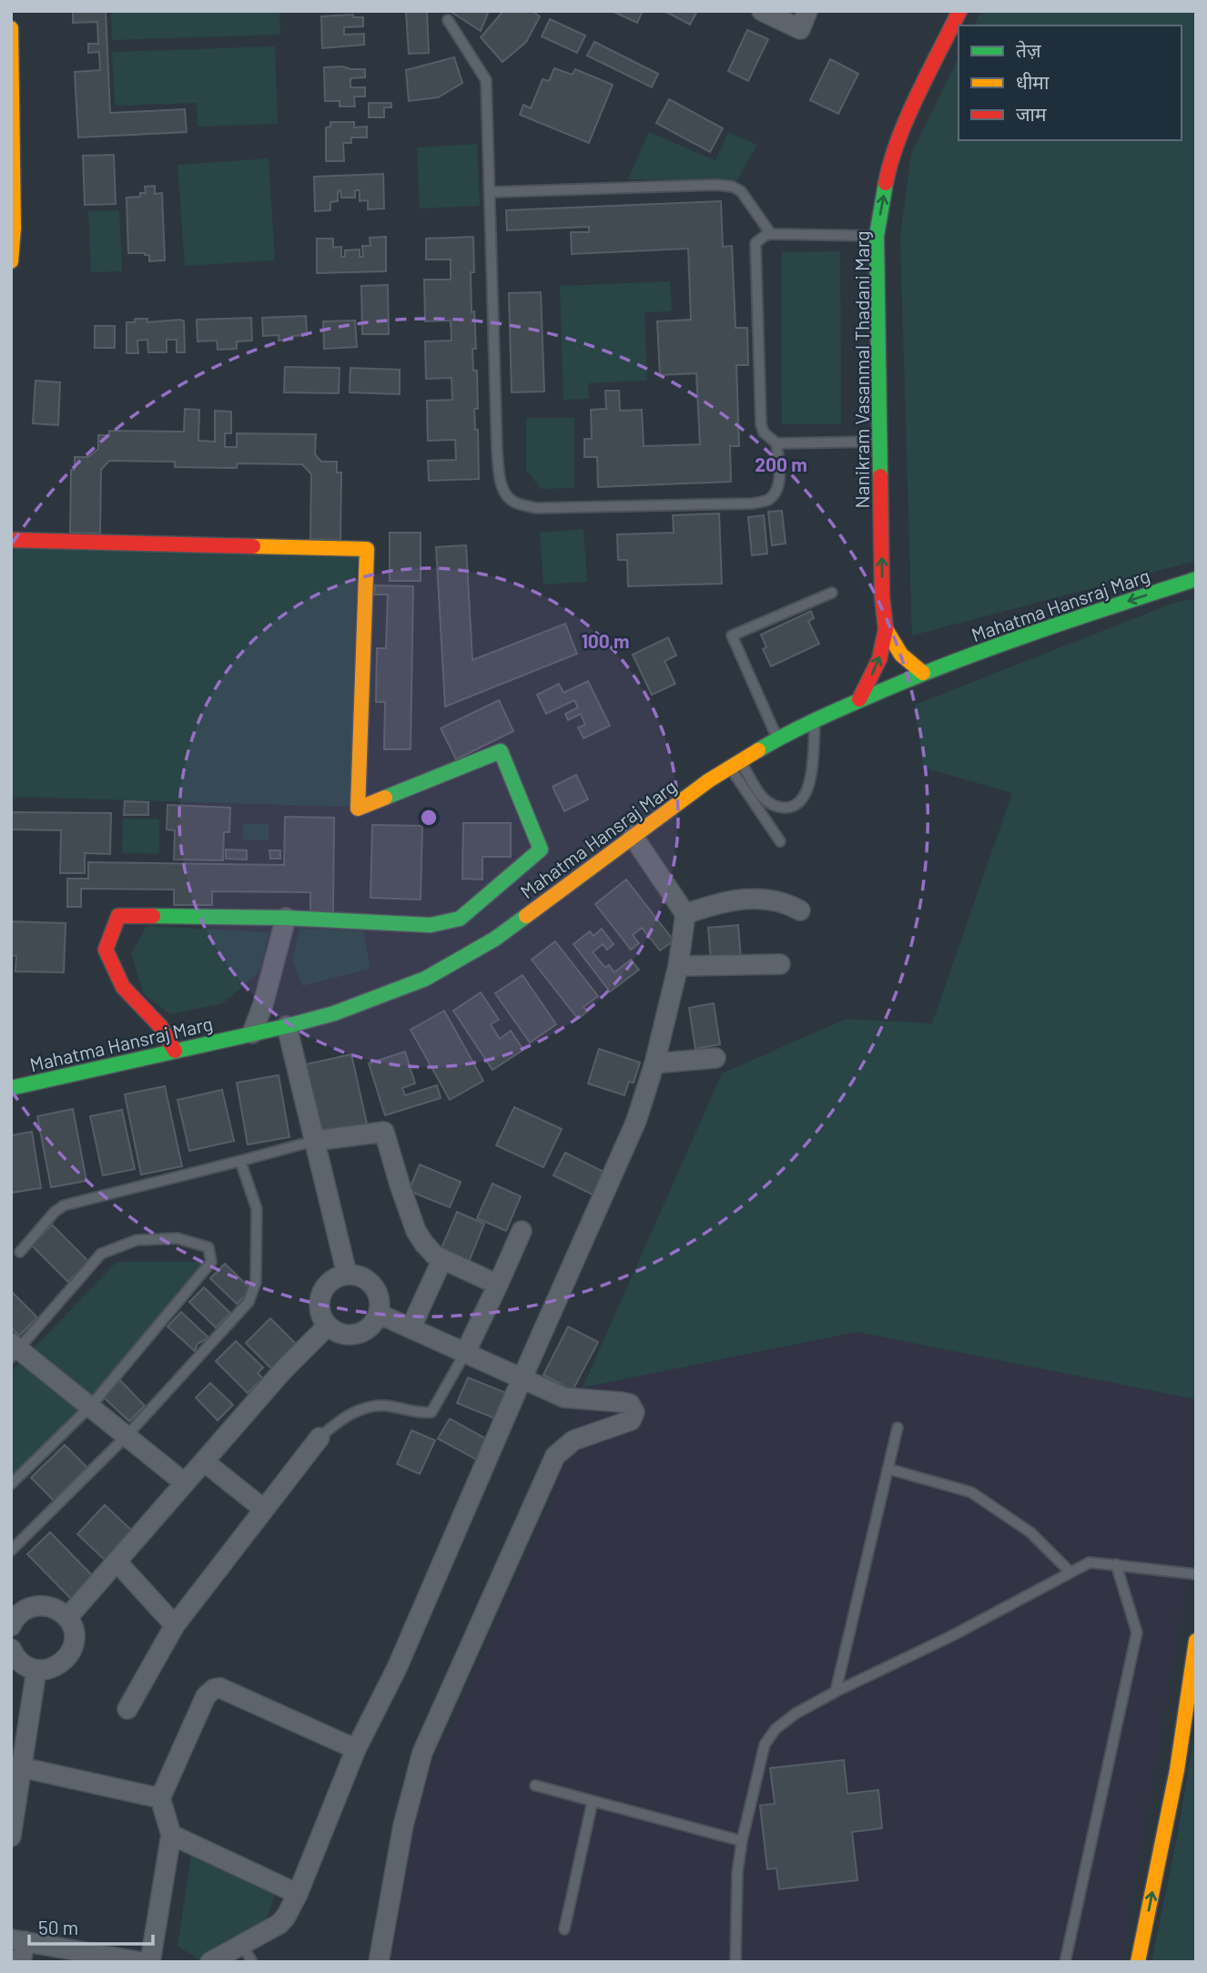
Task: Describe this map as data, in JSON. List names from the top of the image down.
{
  "streets": {
    "street": ["Nanikram Vasanmal Thadani Marg", "Mahatma Hansraj Marg"]
  },
  "one_way": ["Nanikram Vasanmal Thadani Marg"],
  "legend": ["तेज़", "धीमा", "जाम"],
  "scale_bar": "50 m",
  "rings": ["200 m", "100 m"]
}
